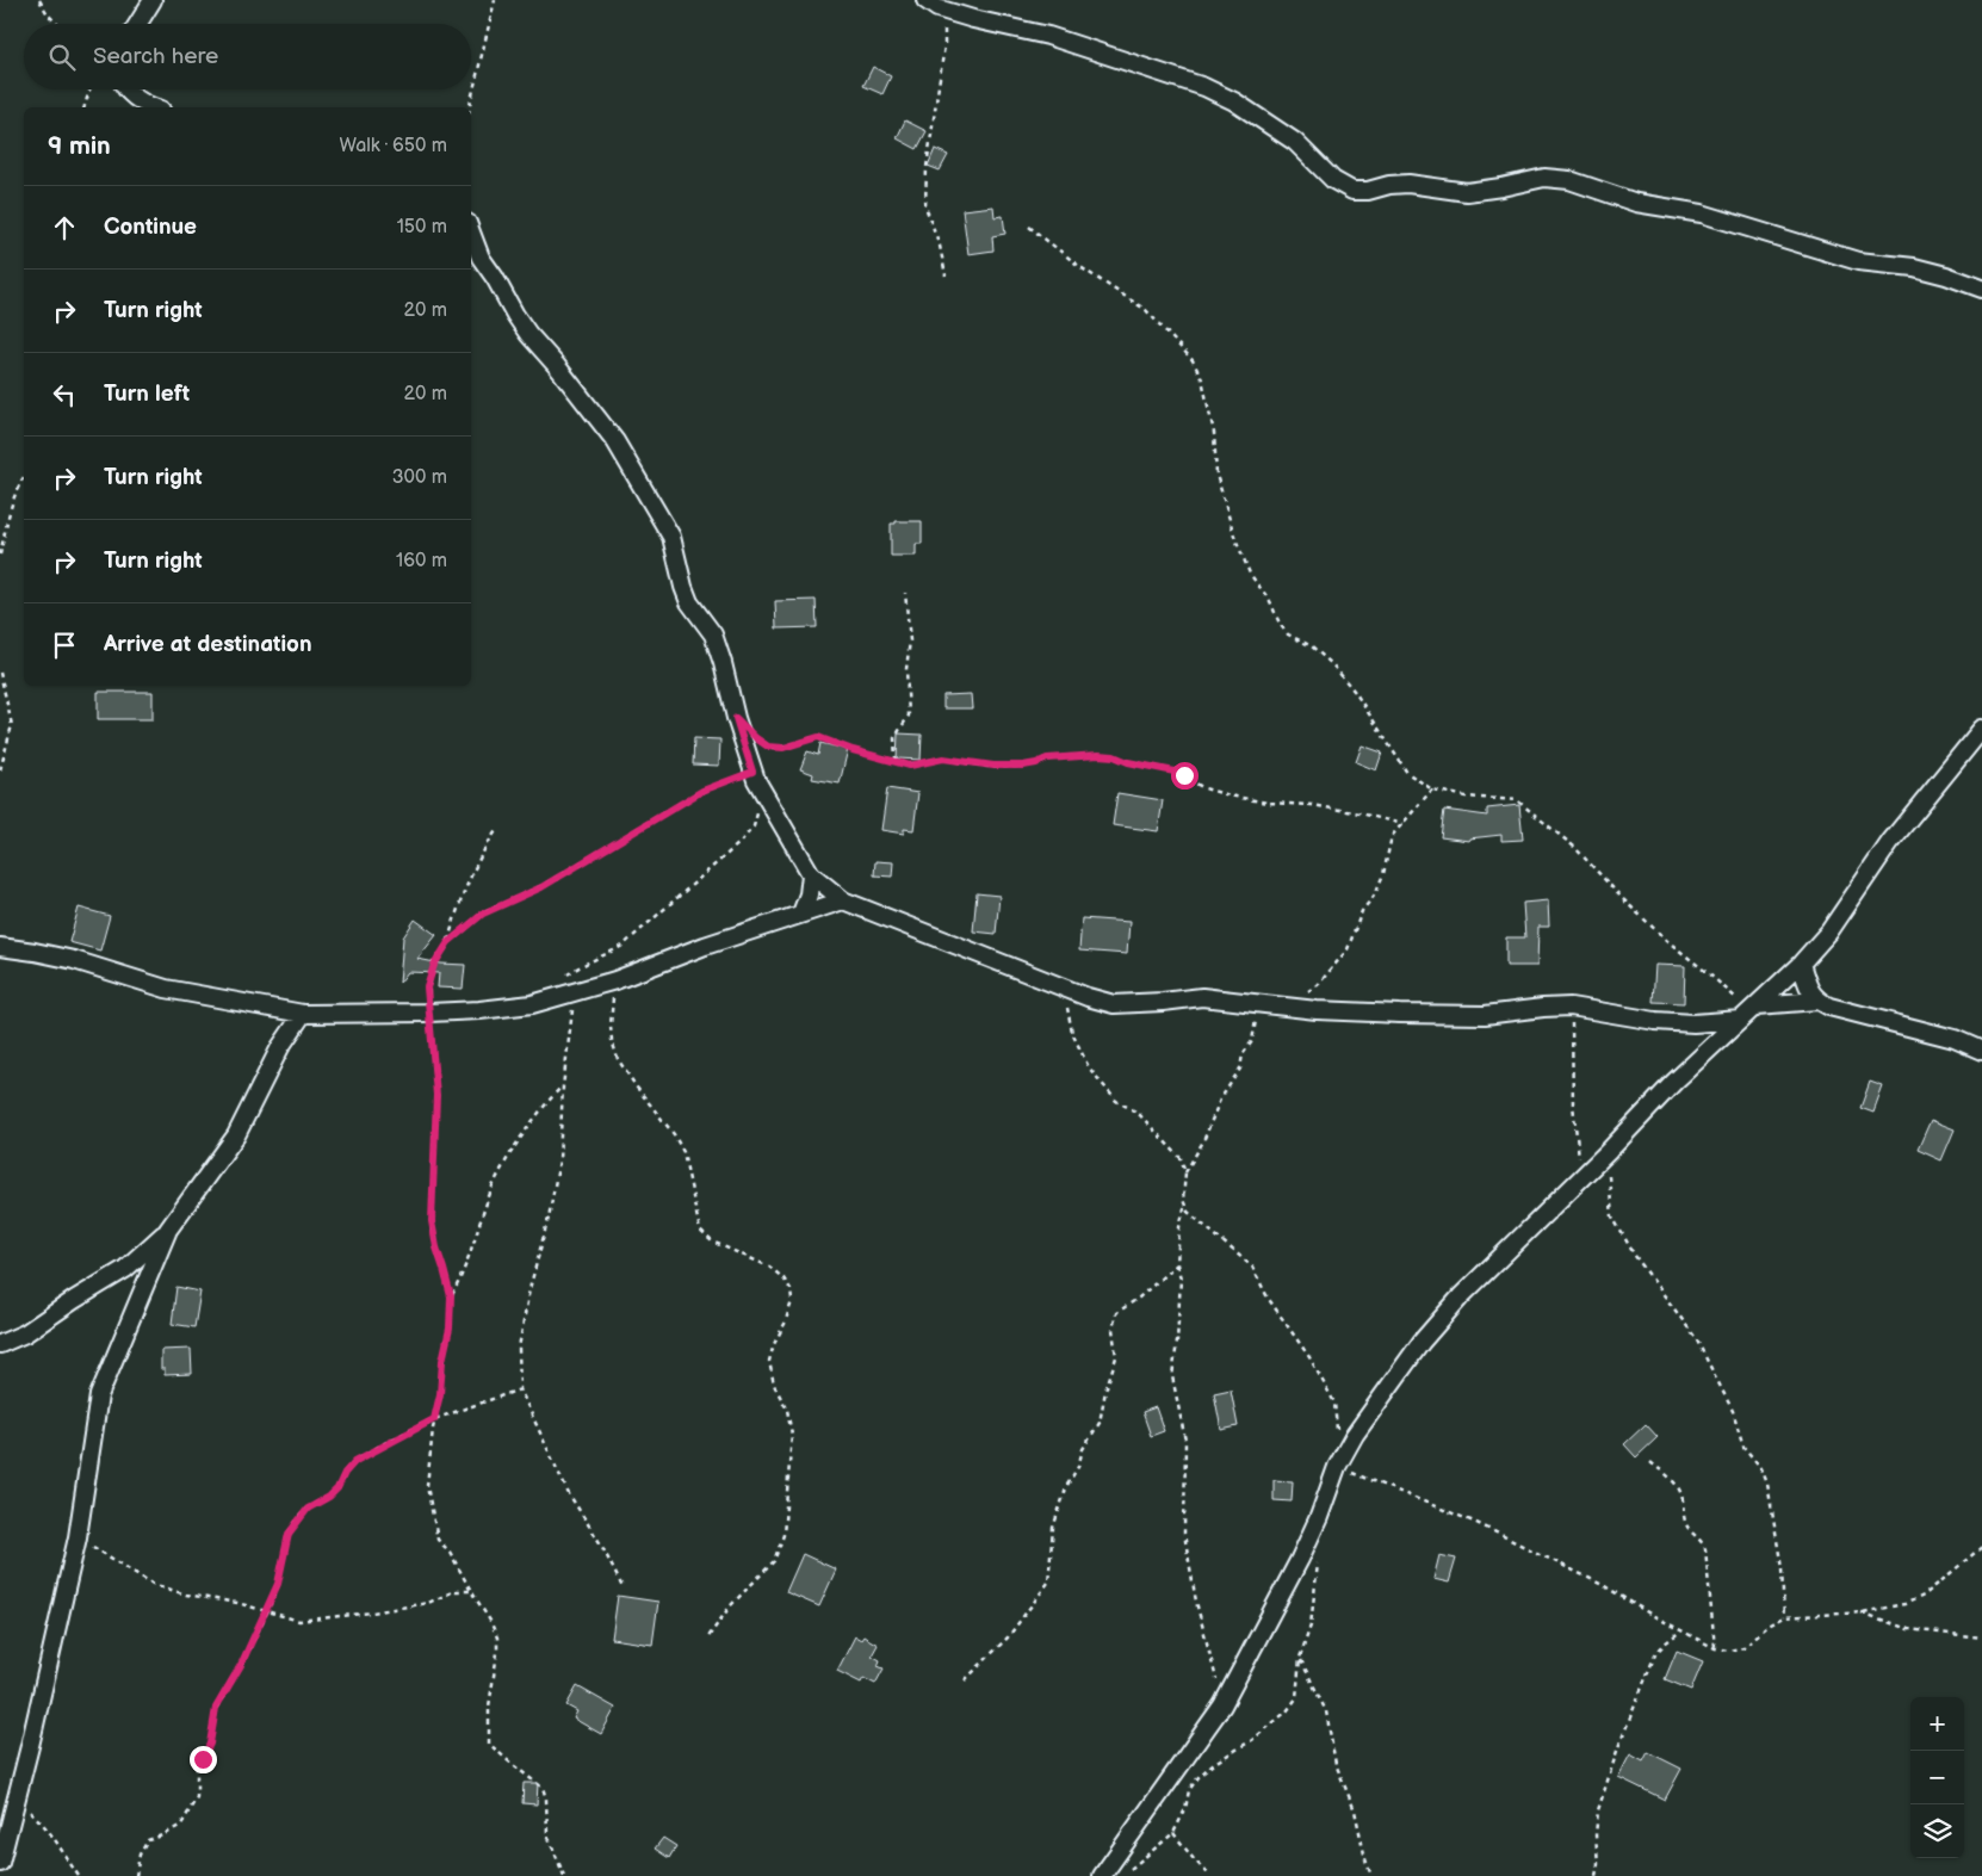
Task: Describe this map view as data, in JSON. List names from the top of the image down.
{
  "page": {
    "search": "Search here",
    "heading": ["9 min", "Walk · 650 m"],
    "list": [
      ["Continue", "150 m"],
      ["Turn right", "20 m"],
      ["Turn left", "20 m"],
      ["Turn right", "300 m"],
      ["Turn right", "160 m"],
      "Arrive at destination"
    ],
    "map_buttons": ["+", "−"]
  }
}
